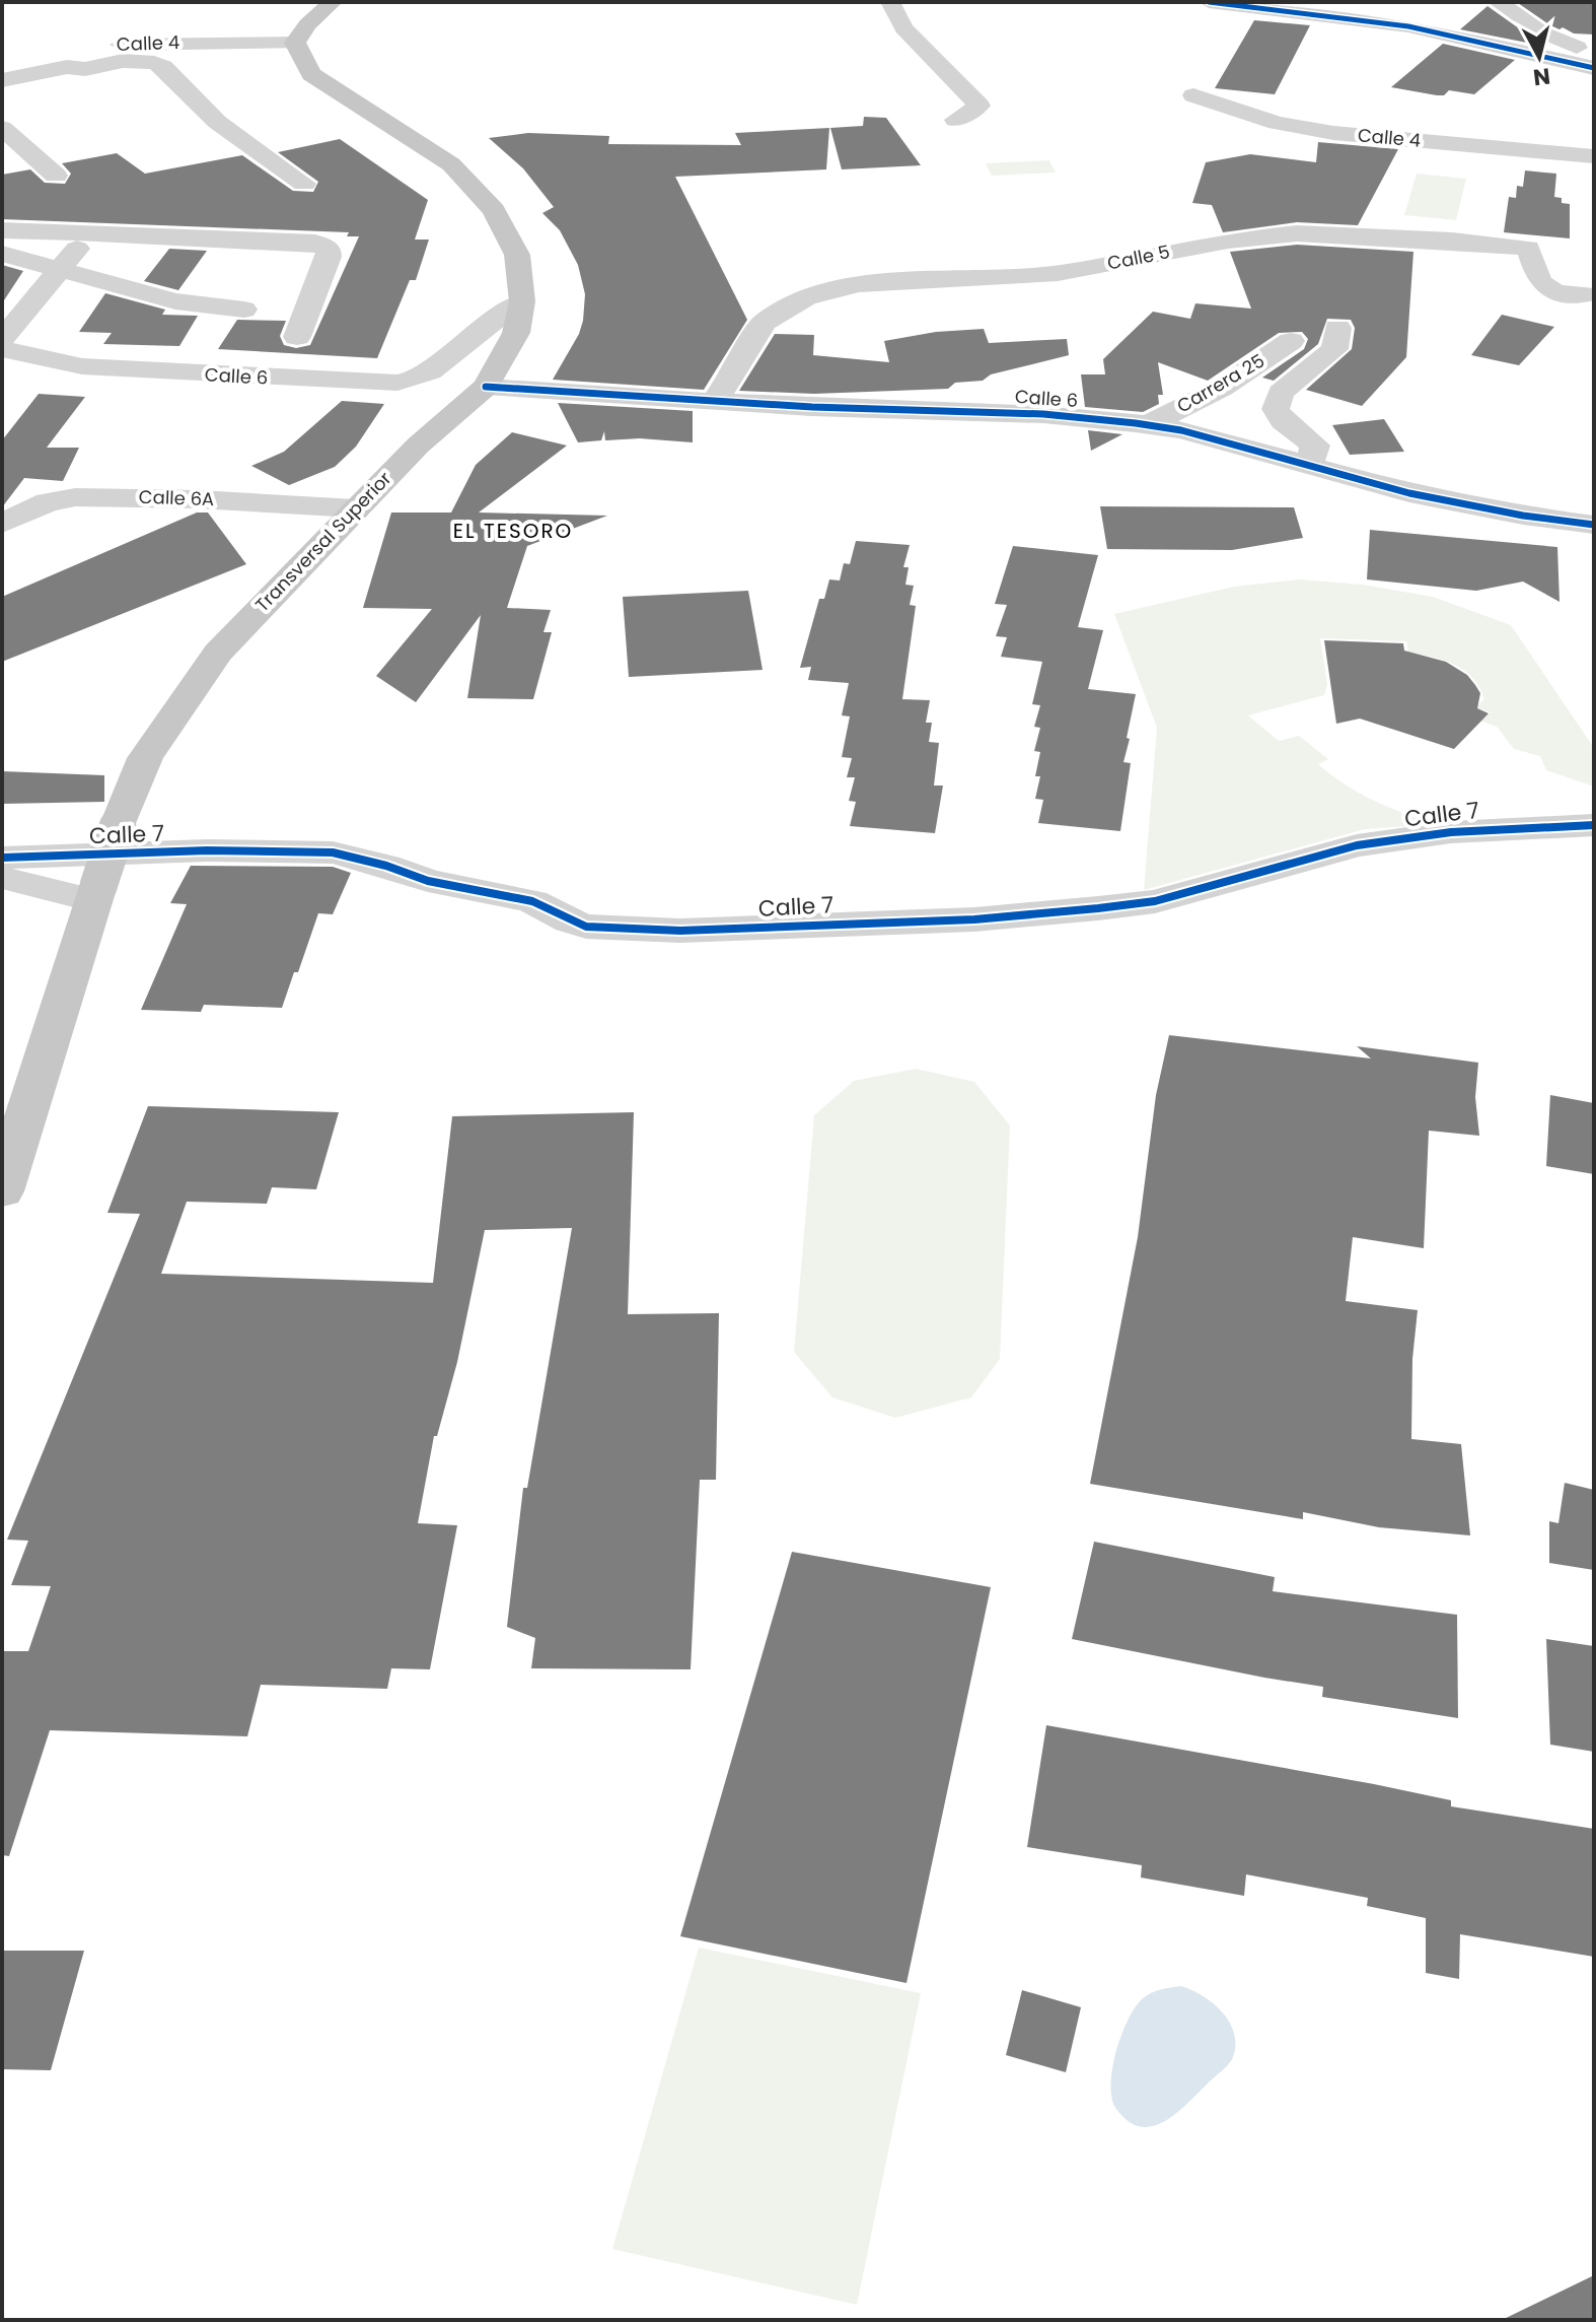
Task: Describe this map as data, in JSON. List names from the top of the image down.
{
  "streets": {
    "main road": ["Transversal Superior"],
    "street": [
      "Calle 4",
      "Calle 5",
      "Calle 6",
      "Carrera 25",
      "Calle 6A",
      "Calle 7"
    ]
  },
  "crossings": [
    ["Calle 4", "Transversal Superior"],
    ["Calle 5", "Calle 6"],
    ["Calle 6", "Carrera 25"],
    ["Calle 6", "Transversal Superior"],
    ["Calle 6A", "Transversal Superior"]
  ],
  "districts": ["EL TESORO"],
  "north": "bottom"
}
